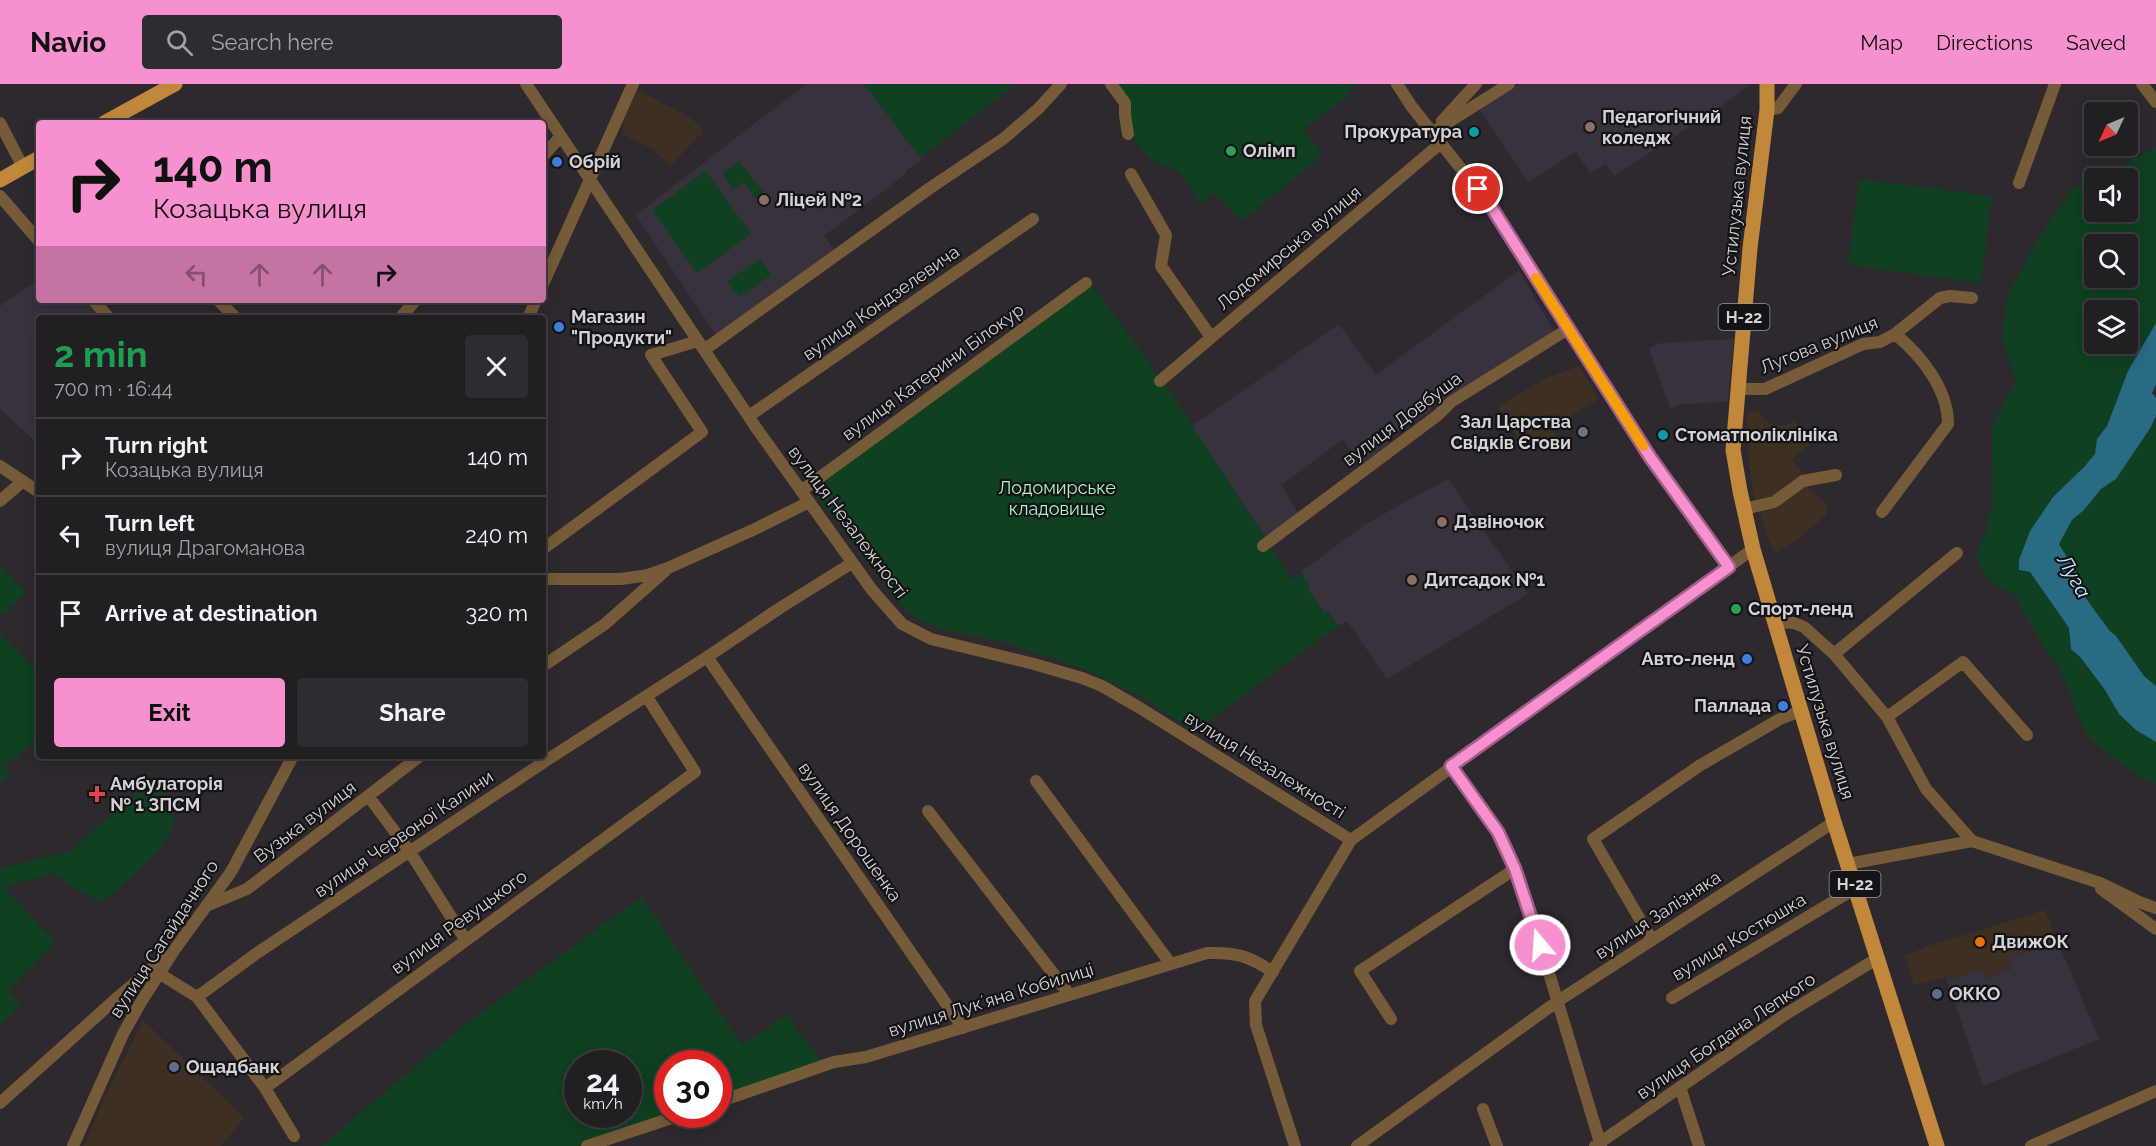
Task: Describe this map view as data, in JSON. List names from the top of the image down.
{
  "streets": {
    "main road": ["Устилузька вулиця", "Н-22"],
    "street": [
      "Лодомирська вулиця",
      "вулиця Кондзелевича",
      "Лугова вулиця",
      "вулиця Катерини Білокур",
      "вулиця Довбуша",
      "вулиця Незалежності",
      "Вузька вулиця",
      "вулиця Дорошенка",
      "вулиця Червоної Калини",
      "вулиця Залізняка",
      "вулиця Ревуцького",
      "вулиця Костюшка",
      "вулиця Сагайдачного",
      "вулиця Лукʼяна Кобилиці",
      "вулиця Богдана Лепкого"
    ]
  },
  "crossings": [
    ["Устилузька вулиця", "Лугова вулиця"],
    ["Устилузька вулиця", "вулиця Залізняка"],
    ["Устилузька вулиця", "вулиця Костюшка"],
    ["Устилузька вулиця", "вулиця Богдана Лепкого"],
    ["вулиця Кондзелевича", "вулиця Незалежності"],
    ["вулиця Катерини Білокур", "вулиця Незалежності"],
    ["вулиця Незалежності", "вулиця Червоної Калини"],
    ["Вузька вулиця", "вулиця Сагайдачного"],
    ["вулиця Дорошенка", "вулиця Червоної Калини"],
    ["вулиця Дорошенка", "вулиця Лукʼяна Кобилиці"],
    ["вулиця Червоної Калини", "вулиця Ревуцького"]
  ],
  "water": ["Луга"],
  "parks": ["Лодомирське кладовище"],
  "places": {
    "other": [
      "Педагогічний коледж",
      "Прокуратура",
      "Олімп",
      "Обрій",
      "Ліцей №2",
      "Магазин \"Продукти\"",
      "Зал Царства Свідків Єгови",
      "Стоматполіклініка",
      "Дзвіночок",
      "Дитсадок №1",
      "Спорт-ленд",
      "Авто-ленд",
      "Паллада",
      "ДвижОК",
      "ОККО",
      "Ощадбанк"
    ],
    "health": ["Амбулаторія № 1 ЗПСМ"]
  },
  "north": "bottom left",
  "page": {
    "header": "Navio",
    "search": "Search here",
    "nav": ["Map", "Directions", "Saved"],
    "turn": ["140 m", "Козацька вулиця"],
    "heading": ["2 min", "700 m · 16:44"],
    "list": [
      {
        "name": "Turn right",
        "note": "Козацька вулиця",
        "value": "140 m"
      },
      {
        "name": "Turn left",
        "note": "вулиця Драгоманова",
        "value": "240 m"
      },
      {
        "name": "Arrive at destination",
        "value": "320 m"
      }
    ],
    "buttons": ["Exit", "Share"],
    "speed": "24 km/h",
    "limit": "30"
  }
}
